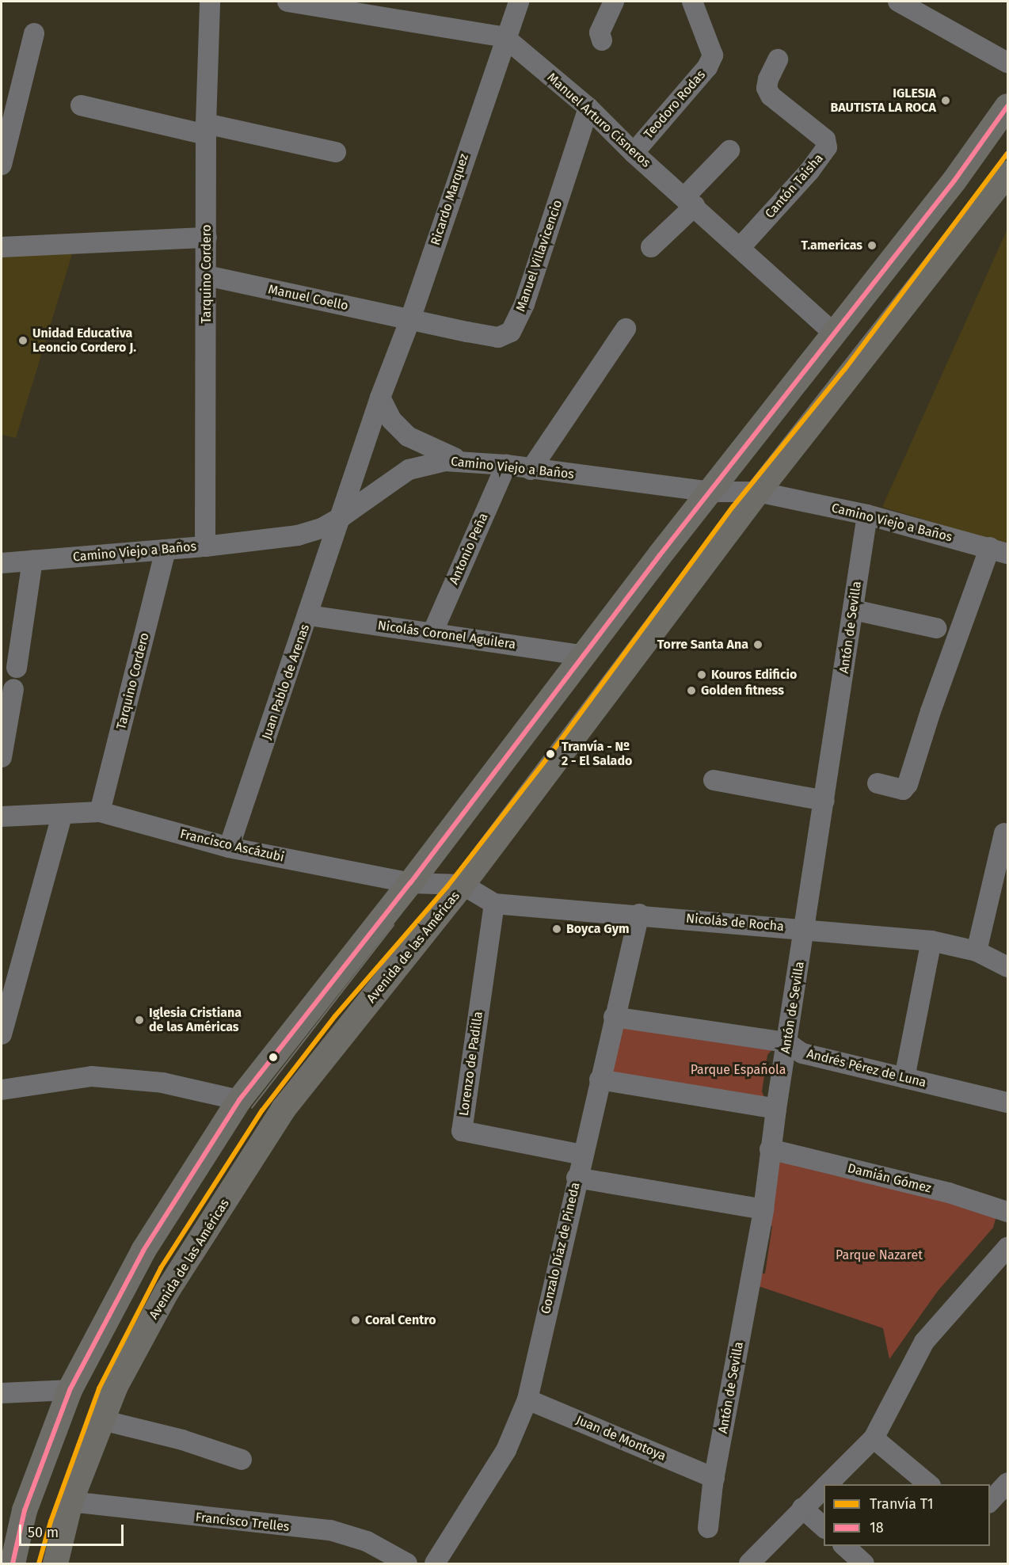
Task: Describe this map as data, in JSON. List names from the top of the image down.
{
  "streets": {
    "main road": ["Avenida de las Américas"],
    "street": [
      "Teodoro Rodas",
      "Manuel Arturo Cisneros",
      "Cantón Taisha",
      "Ricardo Marquez",
      "Manuel Villavicencio",
      "Tarquino Cordero",
      "Manuel Coello",
      "Camino Viejo a Baños",
      "Antonio Peña",
      "Antón de Sevilla",
      "Nicolás Coronel Aguilera",
      "Juan Pablo de Arenas",
      "Francisco Ascázubi",
      "Nicolás de Rocha",
      "Lorenzo de Padilla",
      "Andrés Pérez de Luna",
      "Damián Gómez",
      "Gonzalo Díaz de Pineda",
      "Juan de Montoya",
      "Francisco Trelles"
    ]
  },
  "crossings": [
    ["Teodoro Rodas", "Manuel Arturo Cisneros"],
    ["Manuel Arturo Cisneros", "Cantón Taisha"],
    ["Manuel Arturo Cisneros", "Ricardo Marquez"],
    ["Manuel Arturo Cisneros", "Manuel Villavicencio"],
    ["Ricardo Marquez", "Manuel Villavicencio"],
    ["Ricardo Marquez", "Manuel Coello"],
    ["Ricardo Marquez", "Camino Viejo a Baños"],
    ["Ricardo Marquez", "Juan Pablo de Arenas"],
    ["Manuel Villavicencio", "Manuel Coello"],
    ["Tarquino Cordero", "Manuel Coello"],
    ["Tarquino Cordero", "Camino Viejo a Baños"],
    ["Tarquino Cordero", "Francisco Ascázubi"],
    ["Camino Viejo a Baños", "Antonio Peña"],
    ["Camino Viejo a Baños", "Antón de Sevilla"],
    ["Camino Viejo a Baños", "Juan Pablo de Arenas"],
    ["Camino Viejo a Baños", "Avenida de las Américas"],
    ["Antonio Peña", "Nicolás Coronel Aguilera"],
    ["Antón de Sevilla", "Nicolás de Rocha"],
    ["Antón de Sevilla", "Andrés Pérez de Luna"],
    ["Antón de Sevilla", "Damián Gómez"],
    ["Antón de Sevilla", "Juan de Montoya"],
    ["Nicolás Coronel Aguilera", "Juan Pablo de Arenas"],
    ["Juan Pablo de Arenas", "Francisco Ascázubi"],
    ["Francisco Ascázubi", "Nicolás de Rocha"],
    ["Francisco Ascázubi", "Avenida de las Américas"],
    ["Nicolás de Rocha", "Avenida de las Américas"],
    ["Nicolás de Rocha", "Lorenzo de Padilla"],
    ["Nicolás de Rocha", "Gonzalo Díaz de Pineda"],
    ["Avenida de las Américas", "Francisco Trelles"],
    ["Lorenzo de Padilla", "Gonzalo Díaz de Pineda"],
    ["Andrés Pérez de Luna", "Gonzalo Díaz de Pineda"],
    ["Gonzalo Díaz de Pineda", "Juan de Montoya"]
  ],
  "parks": ["Parque Española", "Parque Nazaret"],
  "places": [
    "IGLESIA BAUTISTA LA ROCA",
    "T.americas",
    "Unidad Educativa Leoncio Cordero J.",
    "Torre Santa Ana",
    "Kouros Edificio",
    "Golden fitness",
    "Tranvía - Nº 2 - El Salado",
    "Boyca Gym",
    "Iglesia Cristiana de las Américas",
    "Coral Centro"
  ],
  "lines": ["transit line 18", "tram line T1"],
  "legend": ["Tranvía T1", "18"],
  "scale_bar": "50 m"
}
